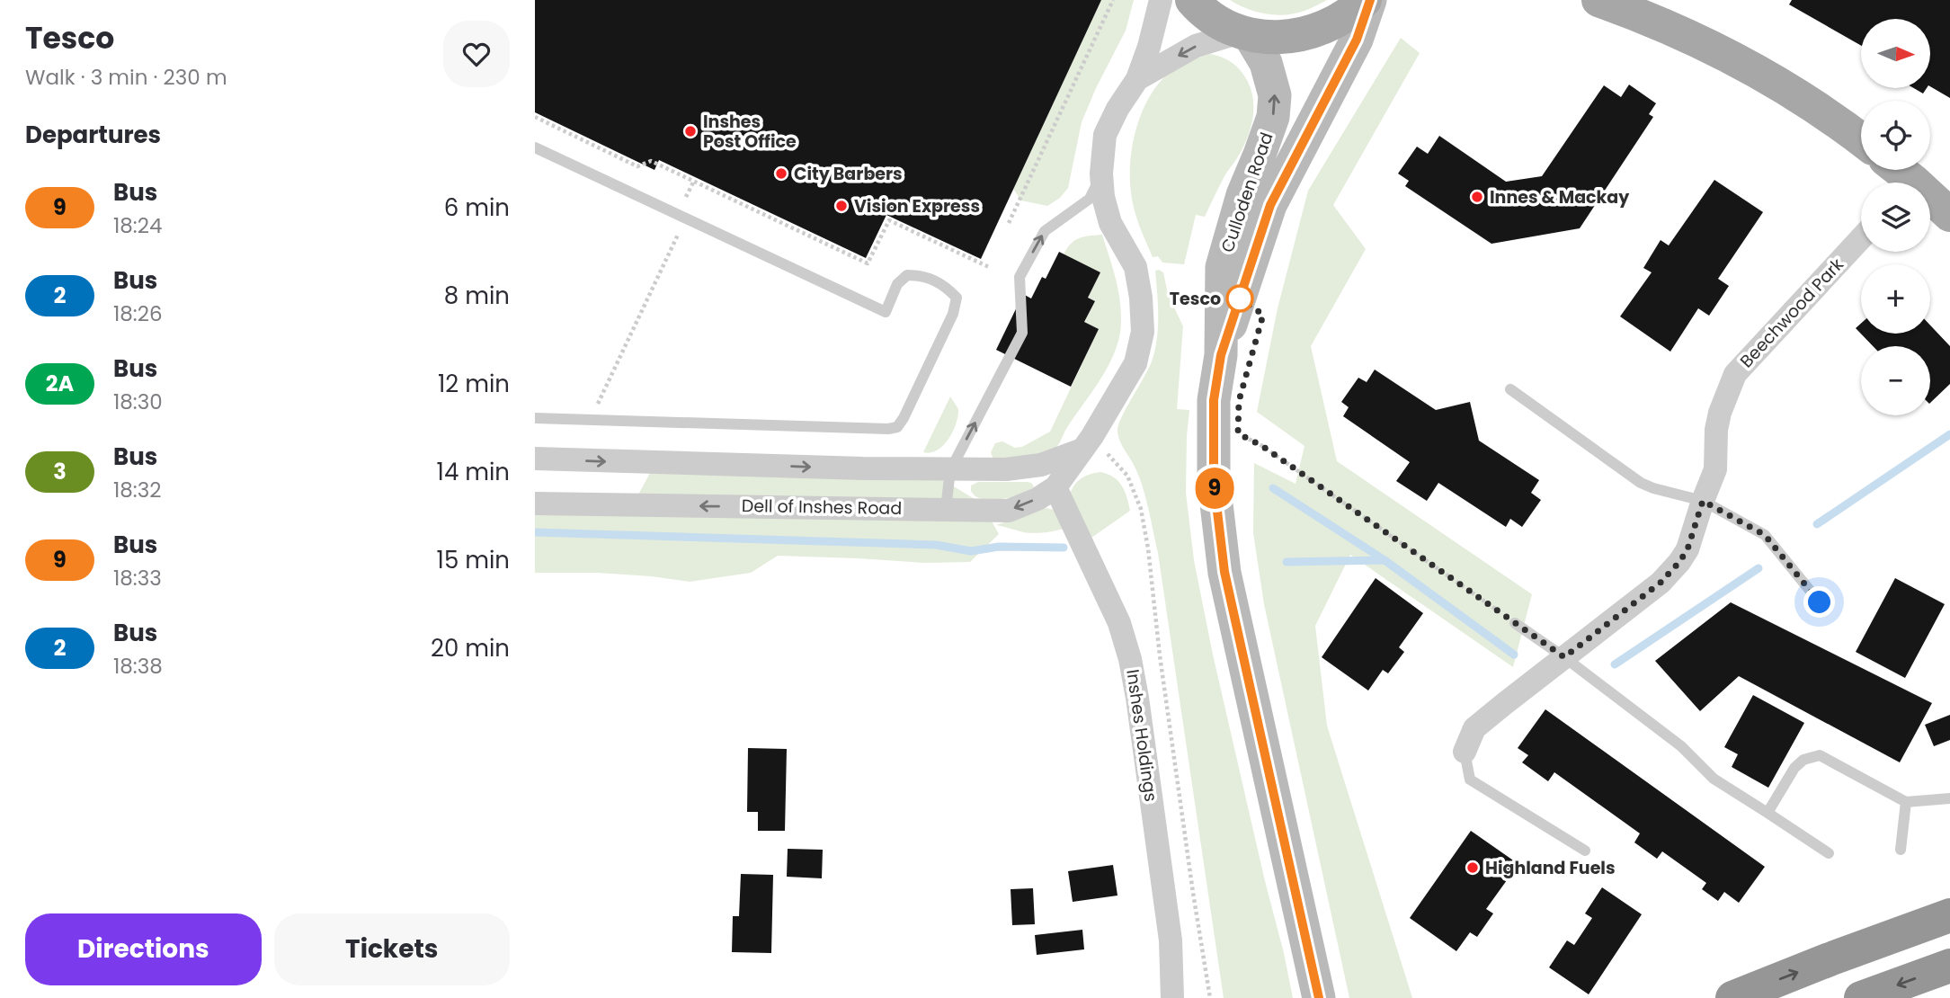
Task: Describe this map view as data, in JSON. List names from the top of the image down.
{
  "streets": {
    "main road": ["Culloden Road"],
    "street": ["Beechwood Park", "Dell of Inshes Road", "Inshes Holdings"]
  },
  "crossings": [
    ["Culloden Road", "Dell of Inshes Road"],
    ["Dell of Inshes Road", "Inshes Holdings"]
  ],
  "places": [
    "Inshes Post Office",
    "City Barbers",
    "Innes & Mackay",
    "Vision Express",
    "Tesco",
    "Highland Fuels"
  ],
  "lines": ["bus line 9"],
  "north": "right",
  "page": {
    "heading": [
      ["Tesco", "Walk · 3 min · 230 m"],
      "Departures"
    ],
    "on_map": "9",
    "map_buttons": ["+", "−"],
    "list": [
      {
        "mark": "9",
        "name": "Bus",
        "note": "18:24",
        "value": "6 min"
      },
      {
        "mark": "2",
        "name": "Bus",
        "note": "18:26",
        "value": "8 min"
      },
      {
        "mark": "2A",
        "name": "Bus",
        "note": "18:30",
        "value": "12 min"
      },
      {
        "mark": "3",
        "name": "Bus",
        "note": "18:32",
        "value": "14 min"
      },
      {
        "mark": "9",
        "name": "Bus",
        "note": "18:33",
        "value": "15 min"
      },
      {
        "mark": "2",
        "name": "Bus",
        "note": "18:38",
        "value": "20 min"
      }
    ],
    "buttons": ["Directions", "Tickets"]
  }
}
